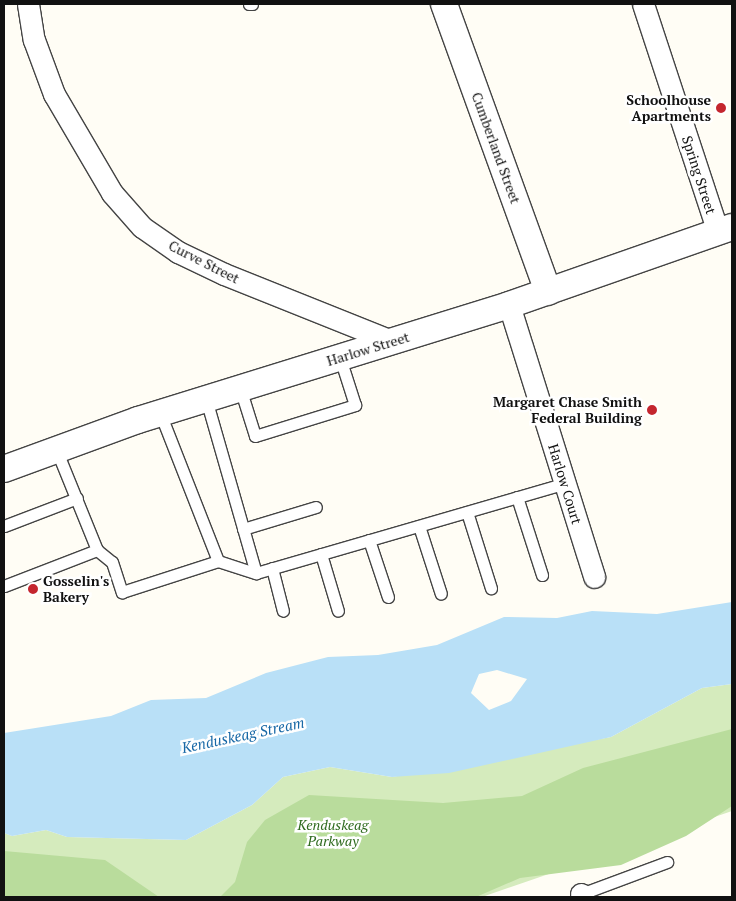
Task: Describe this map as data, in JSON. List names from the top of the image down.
{
  "streets": {
    "street": [
      "Cumberland Street",
      "Spring Street",
      "Curve Street",
      "Harlow Street",
      "Harlow Court"
    ]
  },
  "crossings": [
    ["Cumberland Street", "Harlow Street"],
    ["Spring Street", "Harlow Street"],
    ["Curve Street", "Harlow Street"],
    ["Harlow Street", "Harlow Court"]
  ],
  "water": ["Kenduskeag Stream"],
  "parks": ["Kenduskeag Parkway"],
  "places": ["Schoolhouse Apartments", "Margaret Chase Smith Federal Building", "Gosselin's Bakery"]
}
